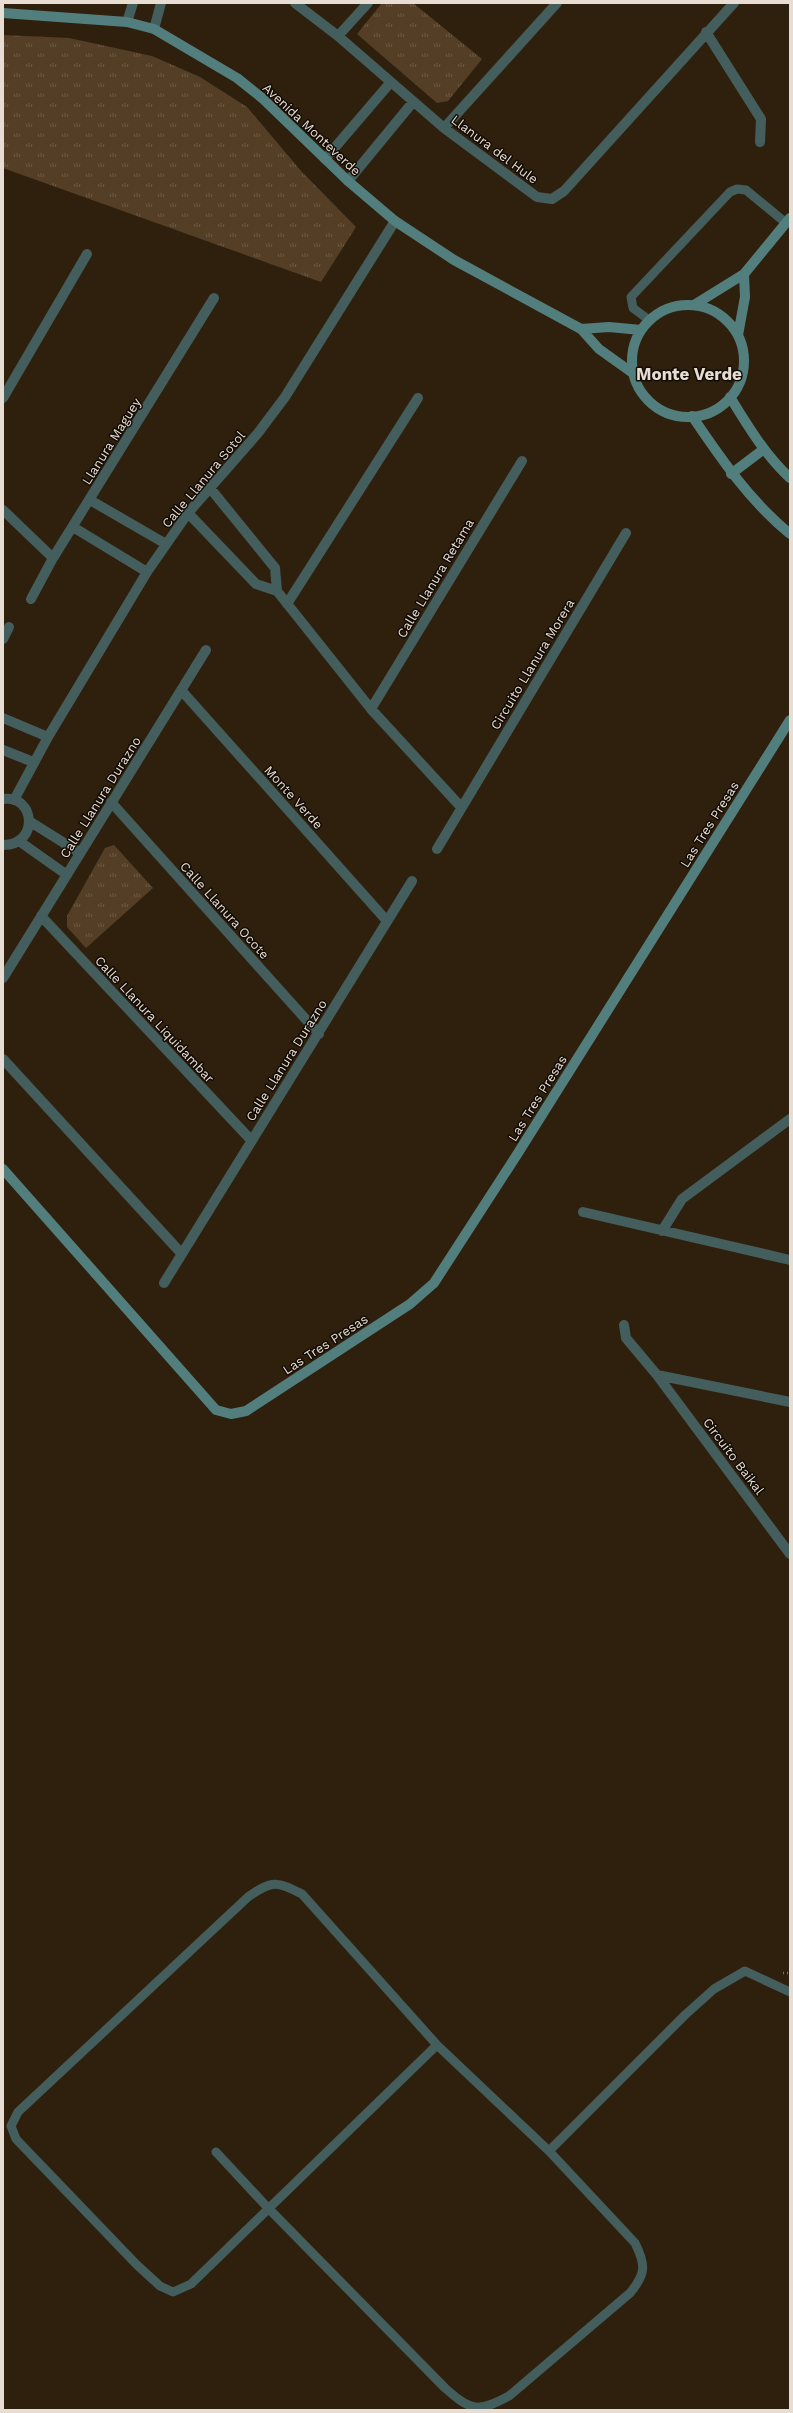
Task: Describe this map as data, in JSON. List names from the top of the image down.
{
  "streets": {
    "street": [
      "Avenida Monteverde",
      "Llanura del Hule",
      "Llanura Maguey",
      "Calle Llanura Sotol",
      "Calle Llanura Retama",
      "Circuito Llanura Morera",
      "Calle Llanura Durazno",
      "Monte Verde",
      "Las Tres Presas",
      "Calle Llanura Ocote",
      "Calle Llanura Liquidambar",
      "Circuito Baikal"
    ]
  },
  "crossings": [
    ["Avenida Monteverde", "Calle Llanura Sotol"],
    ["Calle Llanura Durazno", "Monte Verde"],
    ["Calle Llanura Durazno", "Calle Llanura Ocote"],
    ["Calle Llanura Durazno", "Calle Llanura Liquidambar"]
  ],
  "districts": ["Monte Verde"]
}
